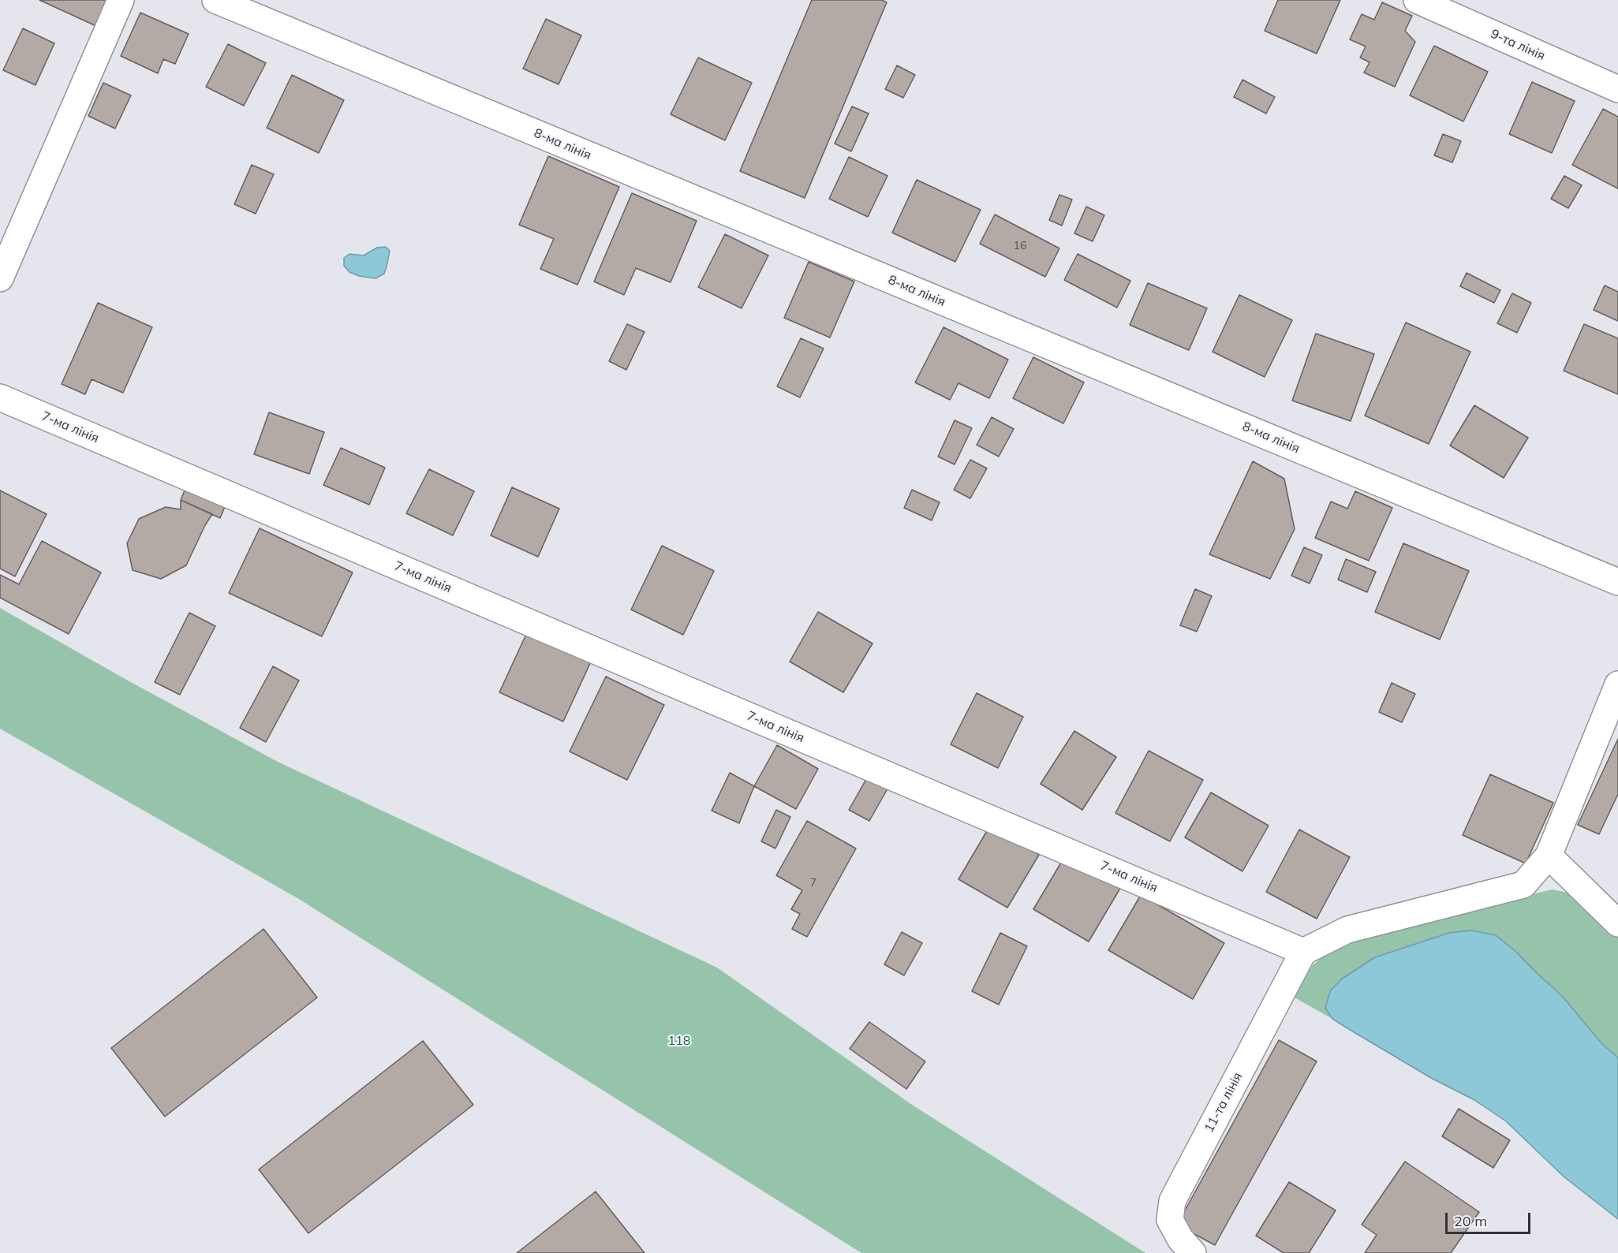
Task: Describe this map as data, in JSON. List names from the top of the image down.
{
  "streets": {
    "street": [
      "9-та лінія",
      "8-ма лінія",
      "7-ма лінія",
      "11-та лінія"
    ]
  },
  "crossings": [
    ["7-ма лінія", "11-та лінія"]
  ],
  "parks": ["118"],
  "house_numbers": ["16", "7"],
  "scale_bar": "20 m"
}
